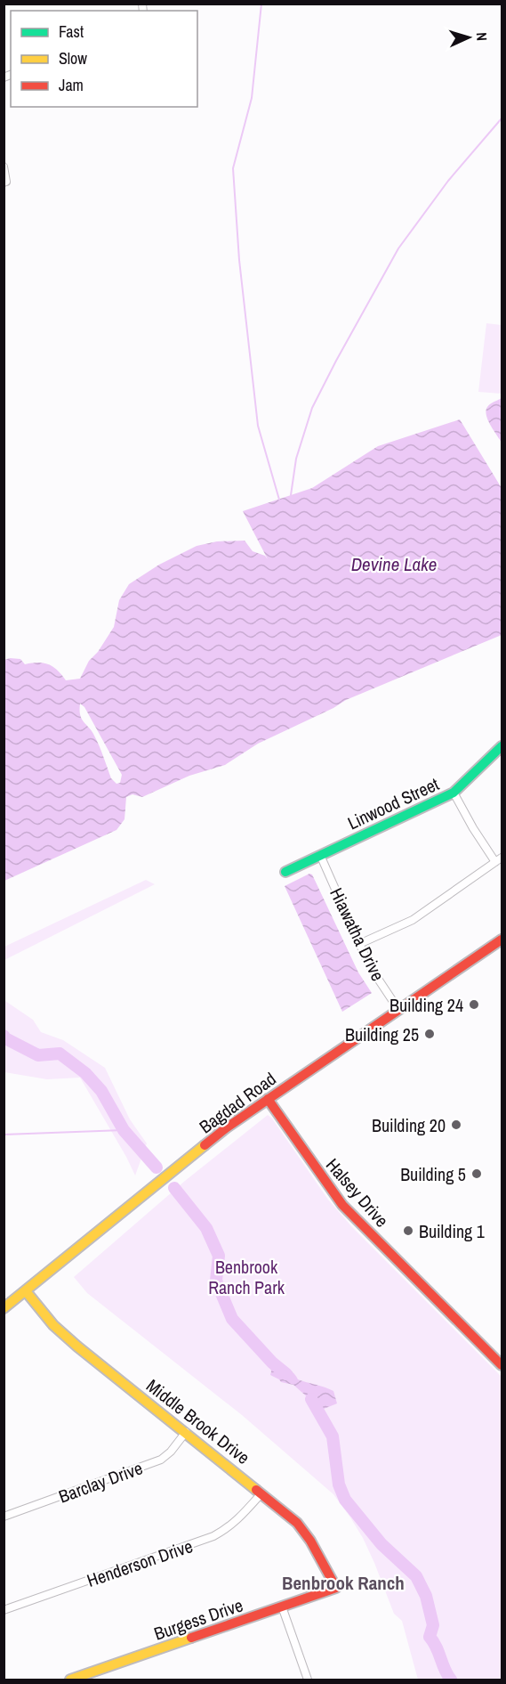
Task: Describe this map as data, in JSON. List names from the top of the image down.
{
  "streets": {
    "street": [
      "Linwood Street",
      "Hiawatha Drive",
      "Bagdad Road",
      "Halsey Drive",
      "Middle Brook Drive",
      "Barclay Drive",
      "Henderson Drive",
      "Burgess Drive"
    ]
  },
  "crossings": [
    ["Linwood Street", "Hiawatha Drive"],
    ["Hiawatha Drive", "Bagdad Road"],
    ["Bagdad Road", "Halsey Drive"],
    ["Bagdad Road", "Middle Brook Drive"],
    ["Middle Brook Drive", "Barclay Drive"],
    ["Middle Brook Drive", "Henderson Drive"],
    ["Middle Brook Drive", "Burgess Drive"]
  ],
  "districts": ["Benbrook Ranch"],
  "water": ["Devine Lake"],
  "parks": ["Benbrook Ranch Park"],
  "places": [
    "Building 24",
    "Building 25",
    "Building 20",
    "Building 5",
    "Building 1"
  ],
  "legend": ["Fast", "Slow", "Jam"],
  "north": "right"
}
